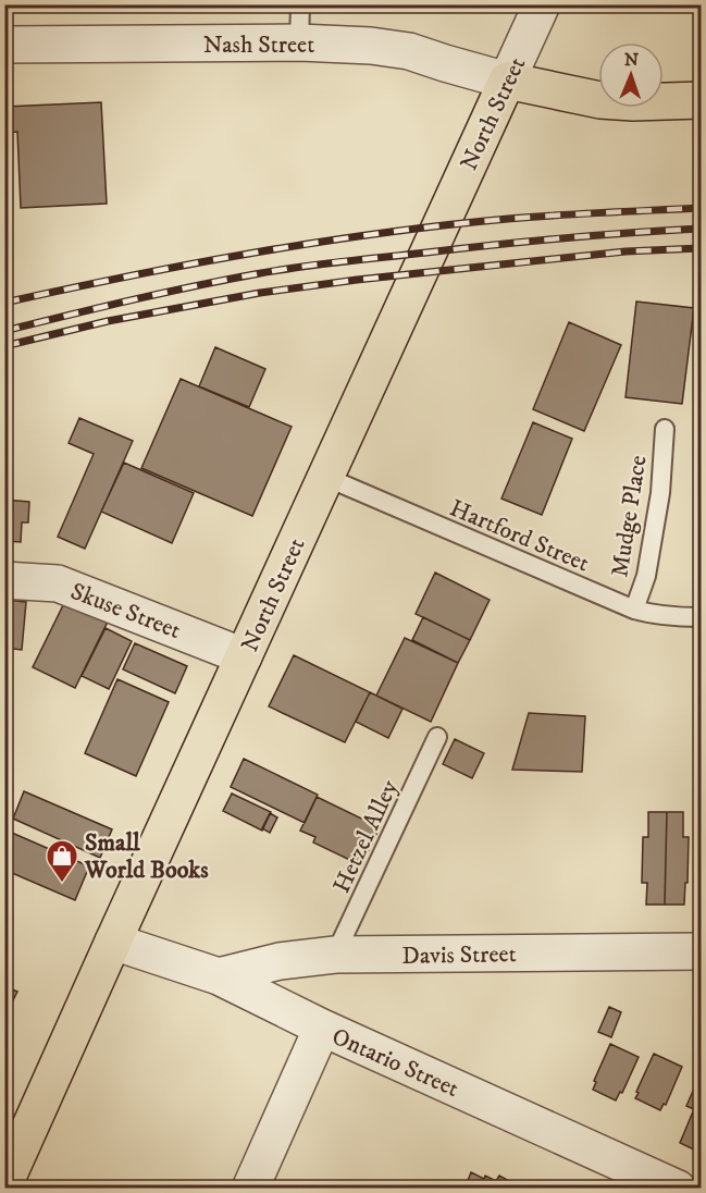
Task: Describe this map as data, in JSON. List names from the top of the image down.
{
  "streets": {
    "main road": ["North Street"],
    "street": [
      "Nash Street",
      "Skuse Street",
      "Davis Street",
      "Ontario Street"
    ],
    "lane": ["Mudge Place", "Hartford Street", "Hetzel Alley"]
  },
  "crossings": [
    ["Nash Street", "North Street"],
    ["North Street", "Hartford Street"],
    ["North Street", "Skuse Street"],
    ["North Street", "Ontario Street"],
    ["Mudge Place", "Hartford Street"],
    ["Hetzel Alley", "Davis Street"],
    ["Davis Street", "Ontario Street"]
  ],
  "places": {
    "shop": ["Small World Books"]
  },
  "north": "top"
}
